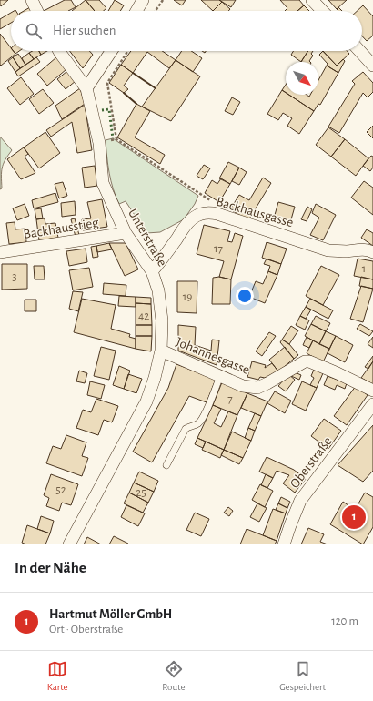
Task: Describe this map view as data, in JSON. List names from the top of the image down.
{
  "streets": {
    "street": [
      "Backhausgasse",
      "Backhausstieg",
      "Unterstraße",
      "Johannesgasse",
      "Oberstraße"
    ]
  },
  "crossings": [
    ["Backhausgasse", "Unterstraße"],
    ["Backhausstieg", "Unterstraße"],
    ["Unterstraße", "Johannesgasse"]
  ],
  "house_numbers": [
    "17",
    "1",
    "3",
    "19",
    "42",
    "7",
    "52",
    "25"
  ],
  "north": "bottom right",
  "page": {
    "search": "Hier suchen",
    "pins": "1",
    "heading": "In der Nähe",
    "list": [
      {
        "mark": "1",
        "name": "Hartmut Möller GmbH",
        "note": "Ort · Oberstraße",
        "value": "120 m"
      }
    ],
    "nav": ["Karte", "Route", "Gespeichert"]
  }
}
